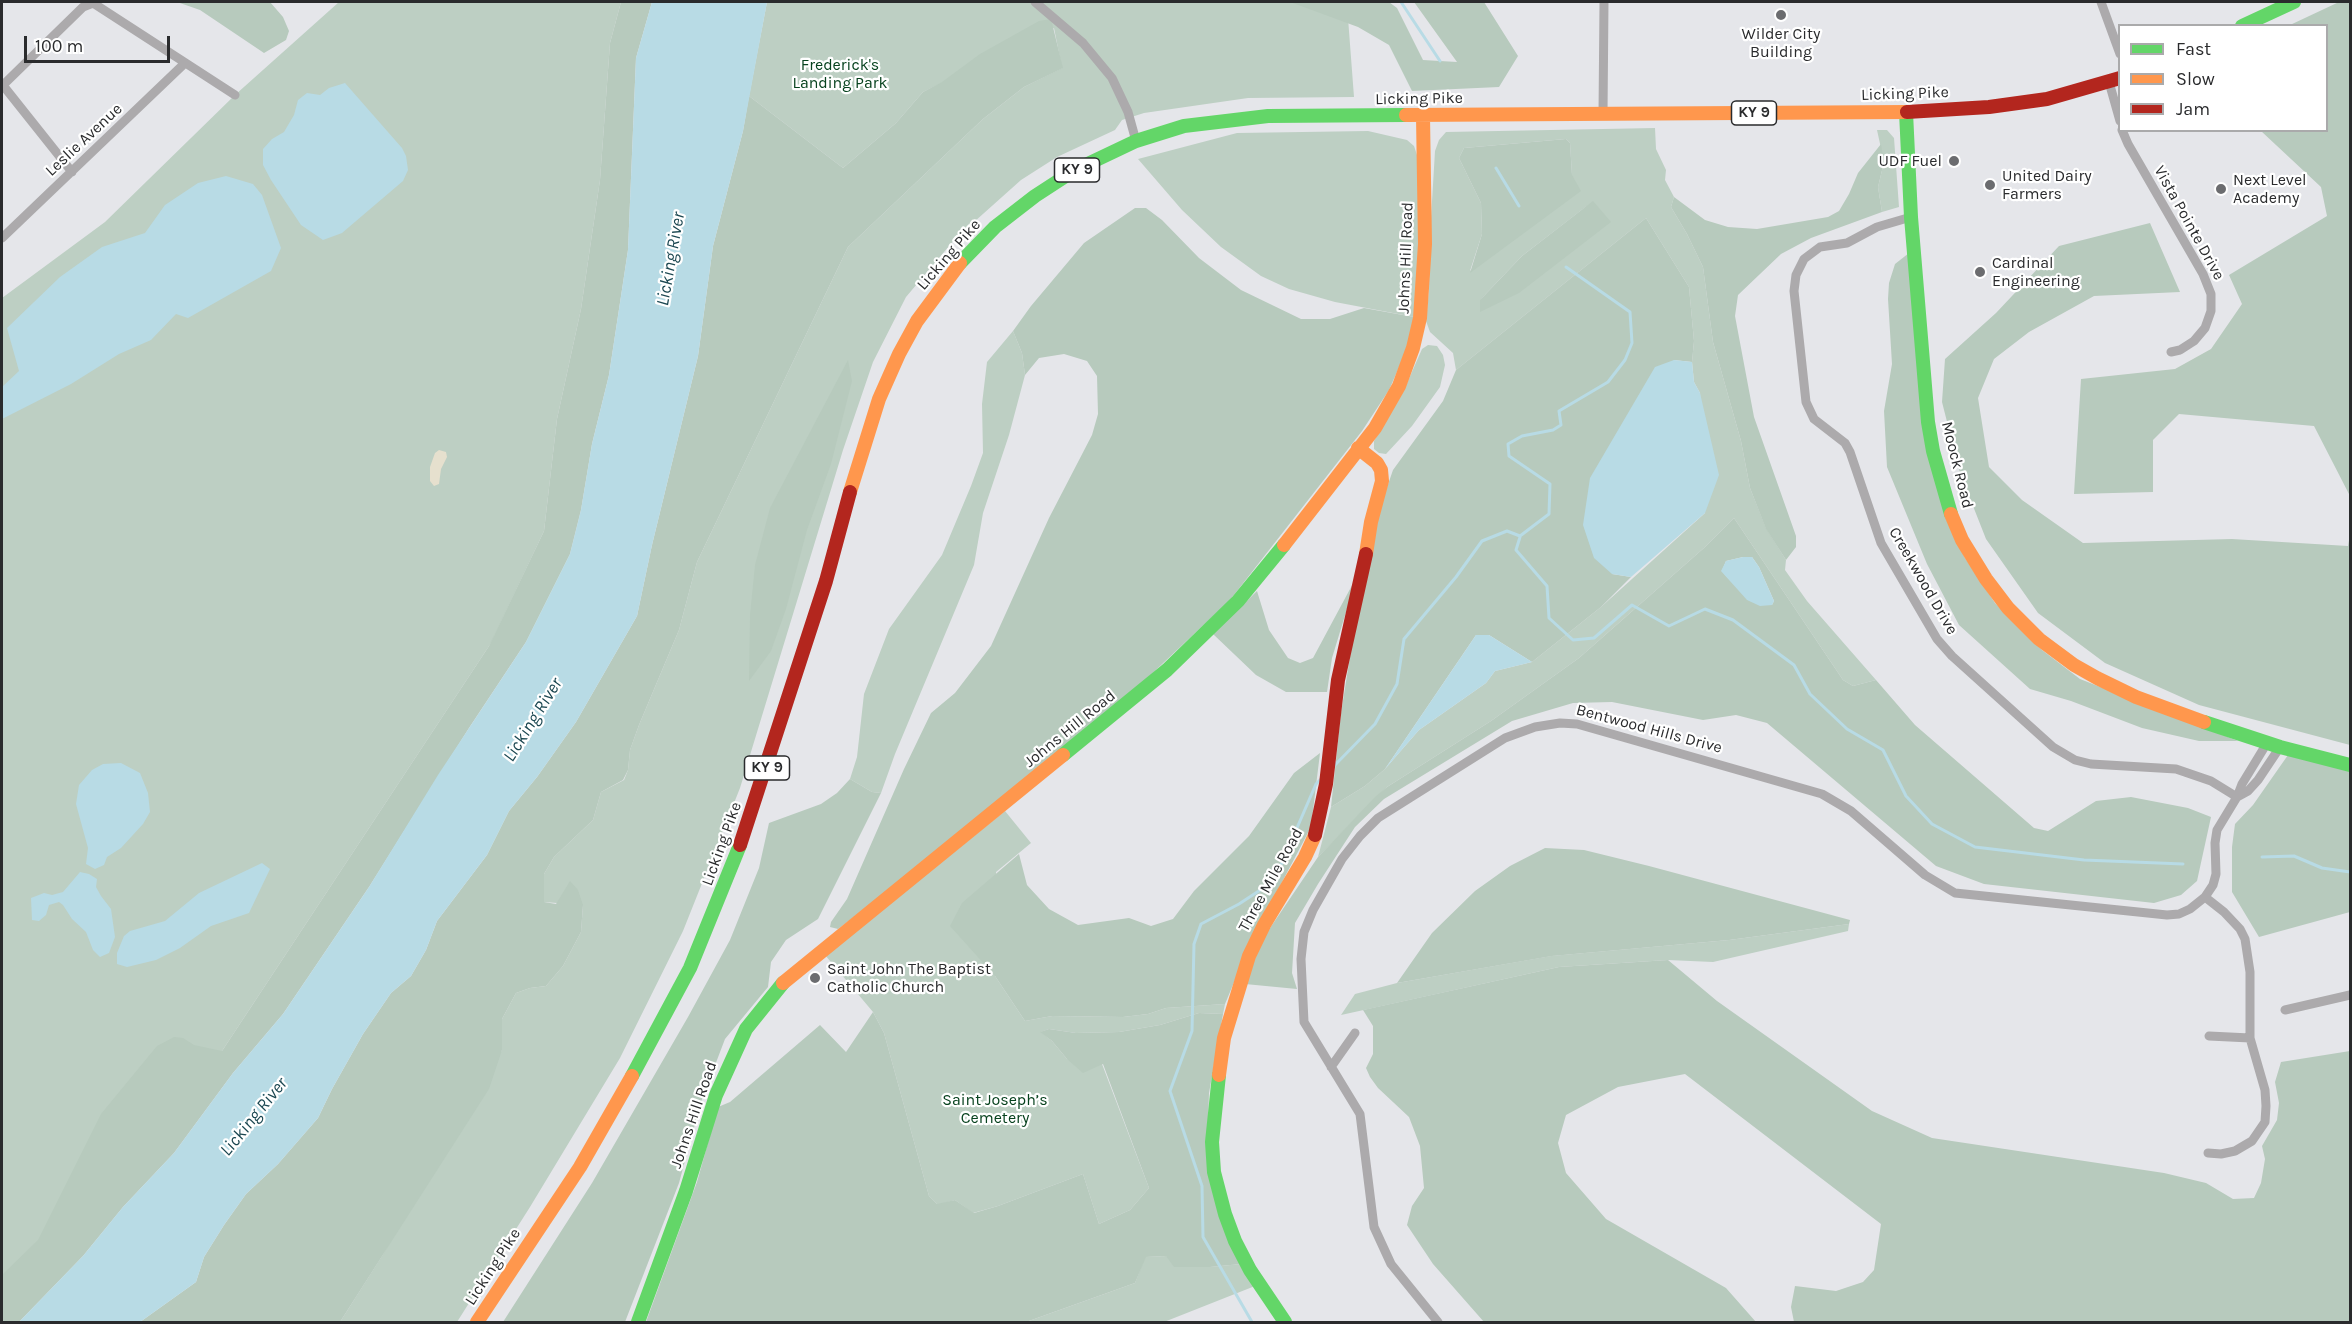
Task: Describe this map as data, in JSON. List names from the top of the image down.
{
  "streets": {
    "main road": [
      "Licking Pike",
      "KY 9",
      "Johns Hill Road",
      "Moock Road",
      "Three Mile Road"
    ],
    "street": [
      "Leslie Avenue",
      "Vista Pointe Drive",
      "Creekwood Drive",
      "Bentwood Hills Drive"
    ]
  },
  "crossings": [
    ["Licking Pike", "Johns Hill Road"],
    ["Licking Pike", "Moock Road"],
    ["Johns Hill Road", "Three Mile Road"],
    ["Moock Road", "Creekwood Drive"]
  ],
  "water": ["Licking River"],
  "parks": ["Frederick's Landing Park", "Saint Joseph’s Cemetery"],
  "places": [
    "Wilder City Building",
    "UDF Fuel",
    "United Dairy Farmers",
    "Next Level Academy",
    "Cardinal Engineering",
    "Saint John The Baptist Catholic Church"
  ],
  "legend": ["Fast", "Slow", "Jam"],
  "scale_bar": "100 m"
}
